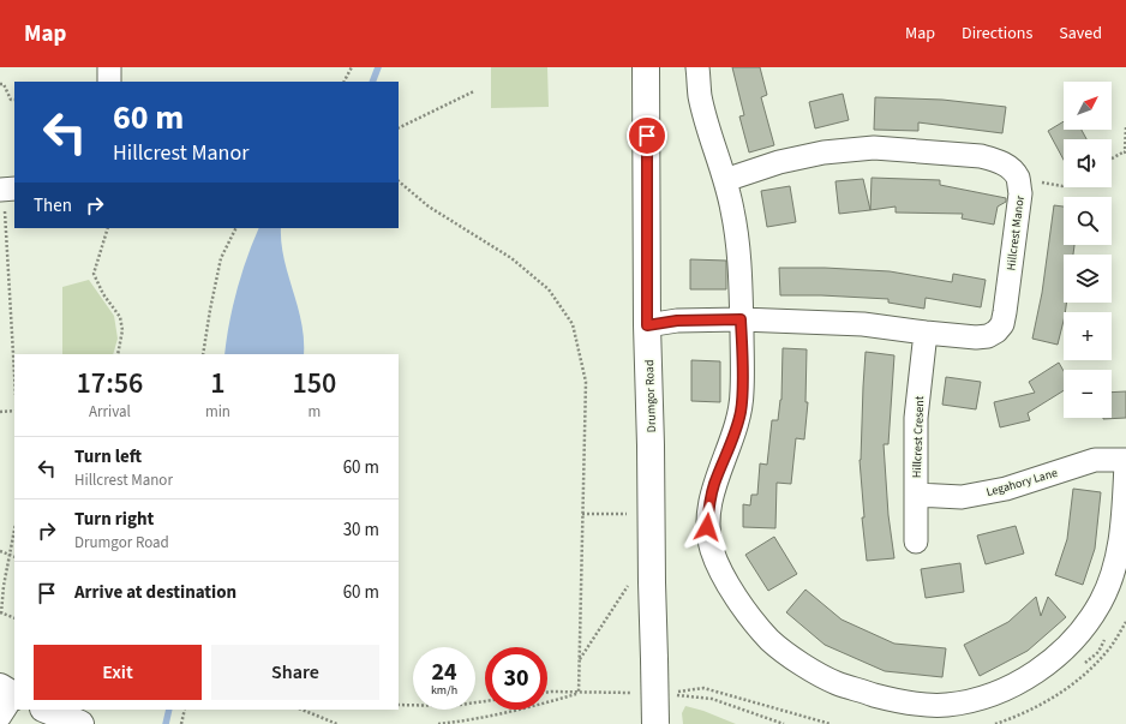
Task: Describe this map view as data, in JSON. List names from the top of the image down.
{
  "streets": {
    "street": [
      "Hillcrest Manor",
      "Drumgor Road",
      "Hillcrest Cresent",
      "Legahory Lane"
    ]
  },
  "crossings": [
    ["Hillcrest Manor", "Drumgor Road"],
    ["Hillcrest Manor", "Hillcrest Cresent"],
    ["Hillcrest Cresent", "Legahory Lane"]
  ],
  "north": "top right",
  "page": {
    "header": "Map",
    "nav": ["Map", "Directions", "Saved"],
    "map_buttons": ["+", "−"],
    "turn": ["60 m", "Hillcrest Manor"],
    "then": "Then",
    "eta": [
      "17:56",
      "Arrival",
      "1",
      "min",
      "150",
      "m"
    ],
    "list": [
      {
        "name": "Turn left",
        "note": "Hillcrest Manor",
        "value": "60 m"
      },
      {
        "name": "Turn right",
        "note": "Drumgor Road",
        "value": "30 m"
      },
      {
        "name": "Arrive at destination",
        "value": "60 m"
      }
    ],
    "buttons": ["Exit", "Share"],
    "speed": "24 km/h",
    "limit": "30"
  }
}
